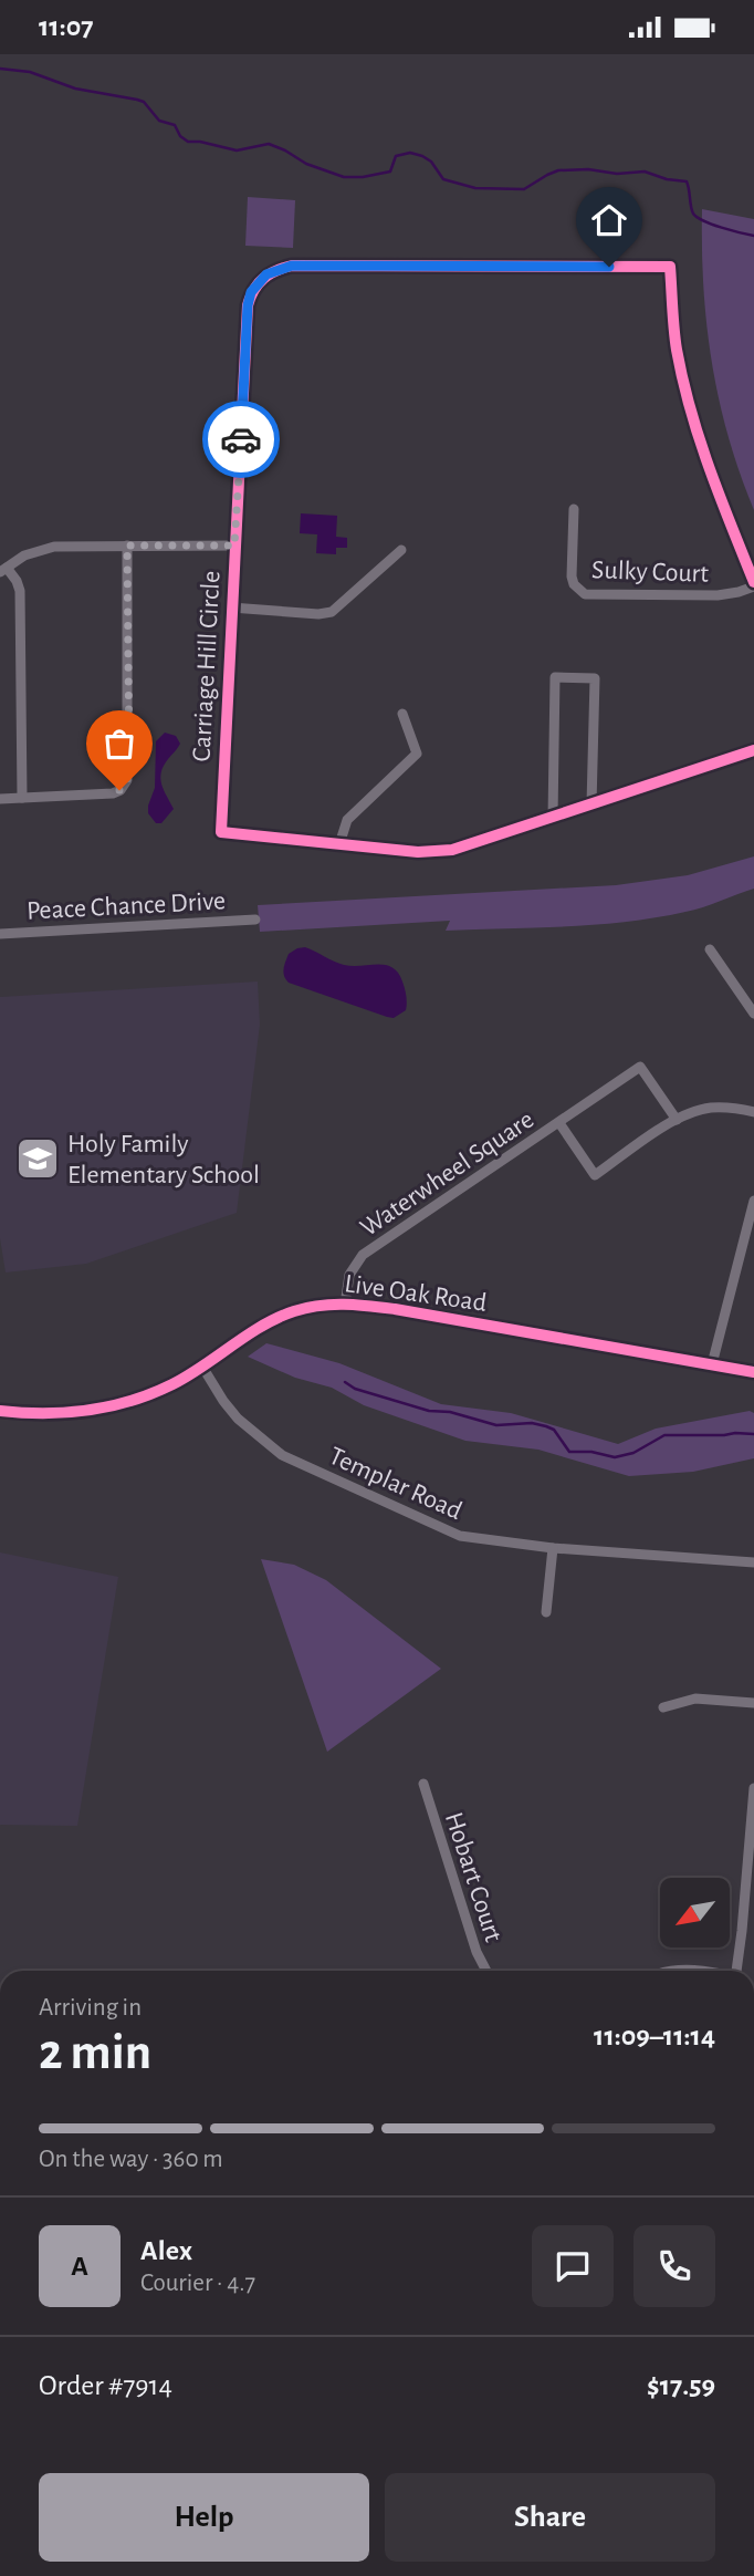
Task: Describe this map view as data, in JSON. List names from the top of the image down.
{
  "streets": {
    "street": [
      "Sulky Court",
      "Carriage Hill Circle",
      "Peace Chance Drive",
      "Waterwheel Square",
      "Live Oak Road",
      "Templar Road",
      "Hobart Court"
    ]
  },
  "crossings": [
    ["Sulky Court", "Carriage Hill Circle"],
    ["Waterwheel Square", "Live Oak Road"],
    ["Live Oak Road", "Templar Road"]
  ],
  "places": {
    "school or university": ["Holy Family Elementary School"]
  },
  "north": "bottom left",
  "page": {
    "status": "11:07",
    "heading": ["2 min", "Arriving in", "11:09–11:14"],
    "panel": [
      "Alex",
      "Courier · 4.7",
      "Order #7914",
      "$17.59"
    ],
    "bar": "On the way · 360 m",
    "round": "A",
    "buttons": ["Help", "Share"]
  }
}
